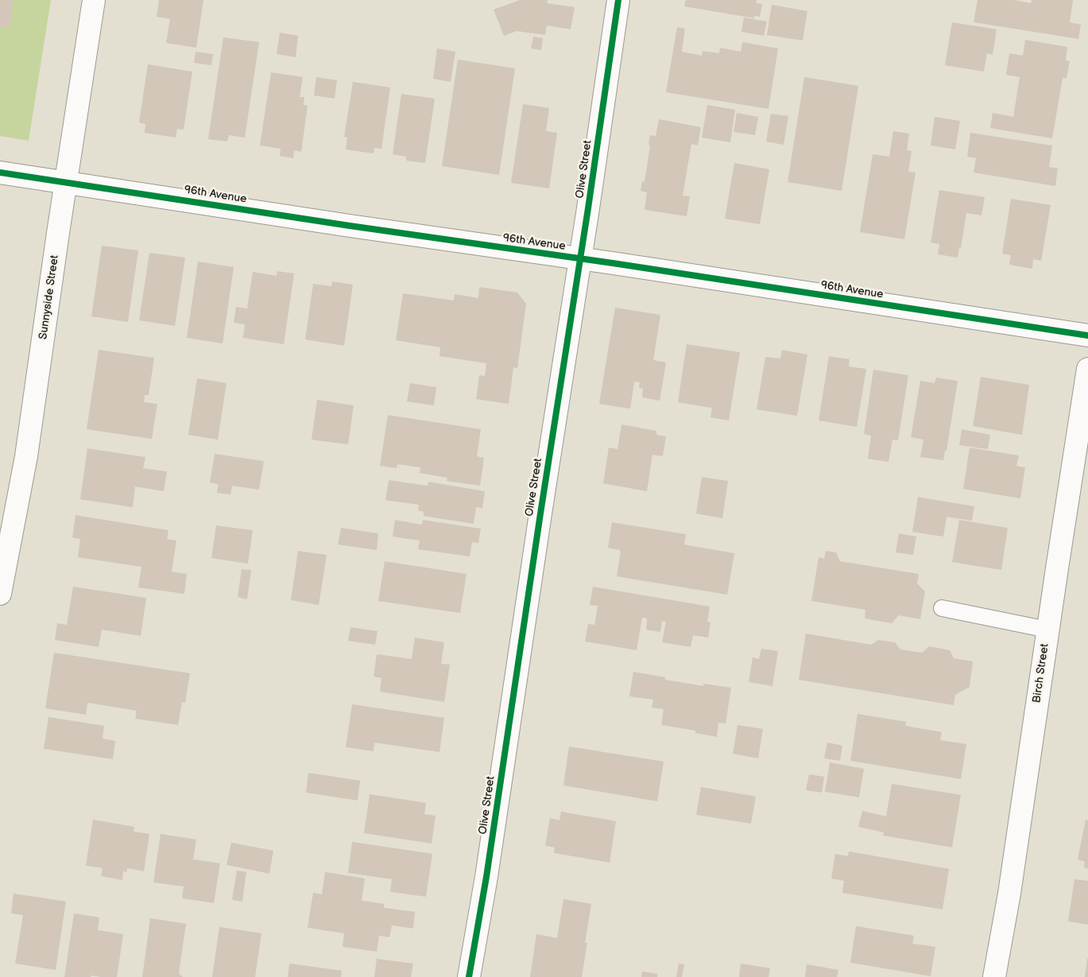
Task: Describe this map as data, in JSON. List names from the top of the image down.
{
  "streets": {
    "street": [
      "Olive Street",
      "96th Avenue",
      "Sunnyside Street",
      "Birch Street"
    ]
  },
  "crossings": [
    ["Olive Street", "96th Avenue"],
    ["96th Avenue", "Sunnyside Street"]
  ]
}
